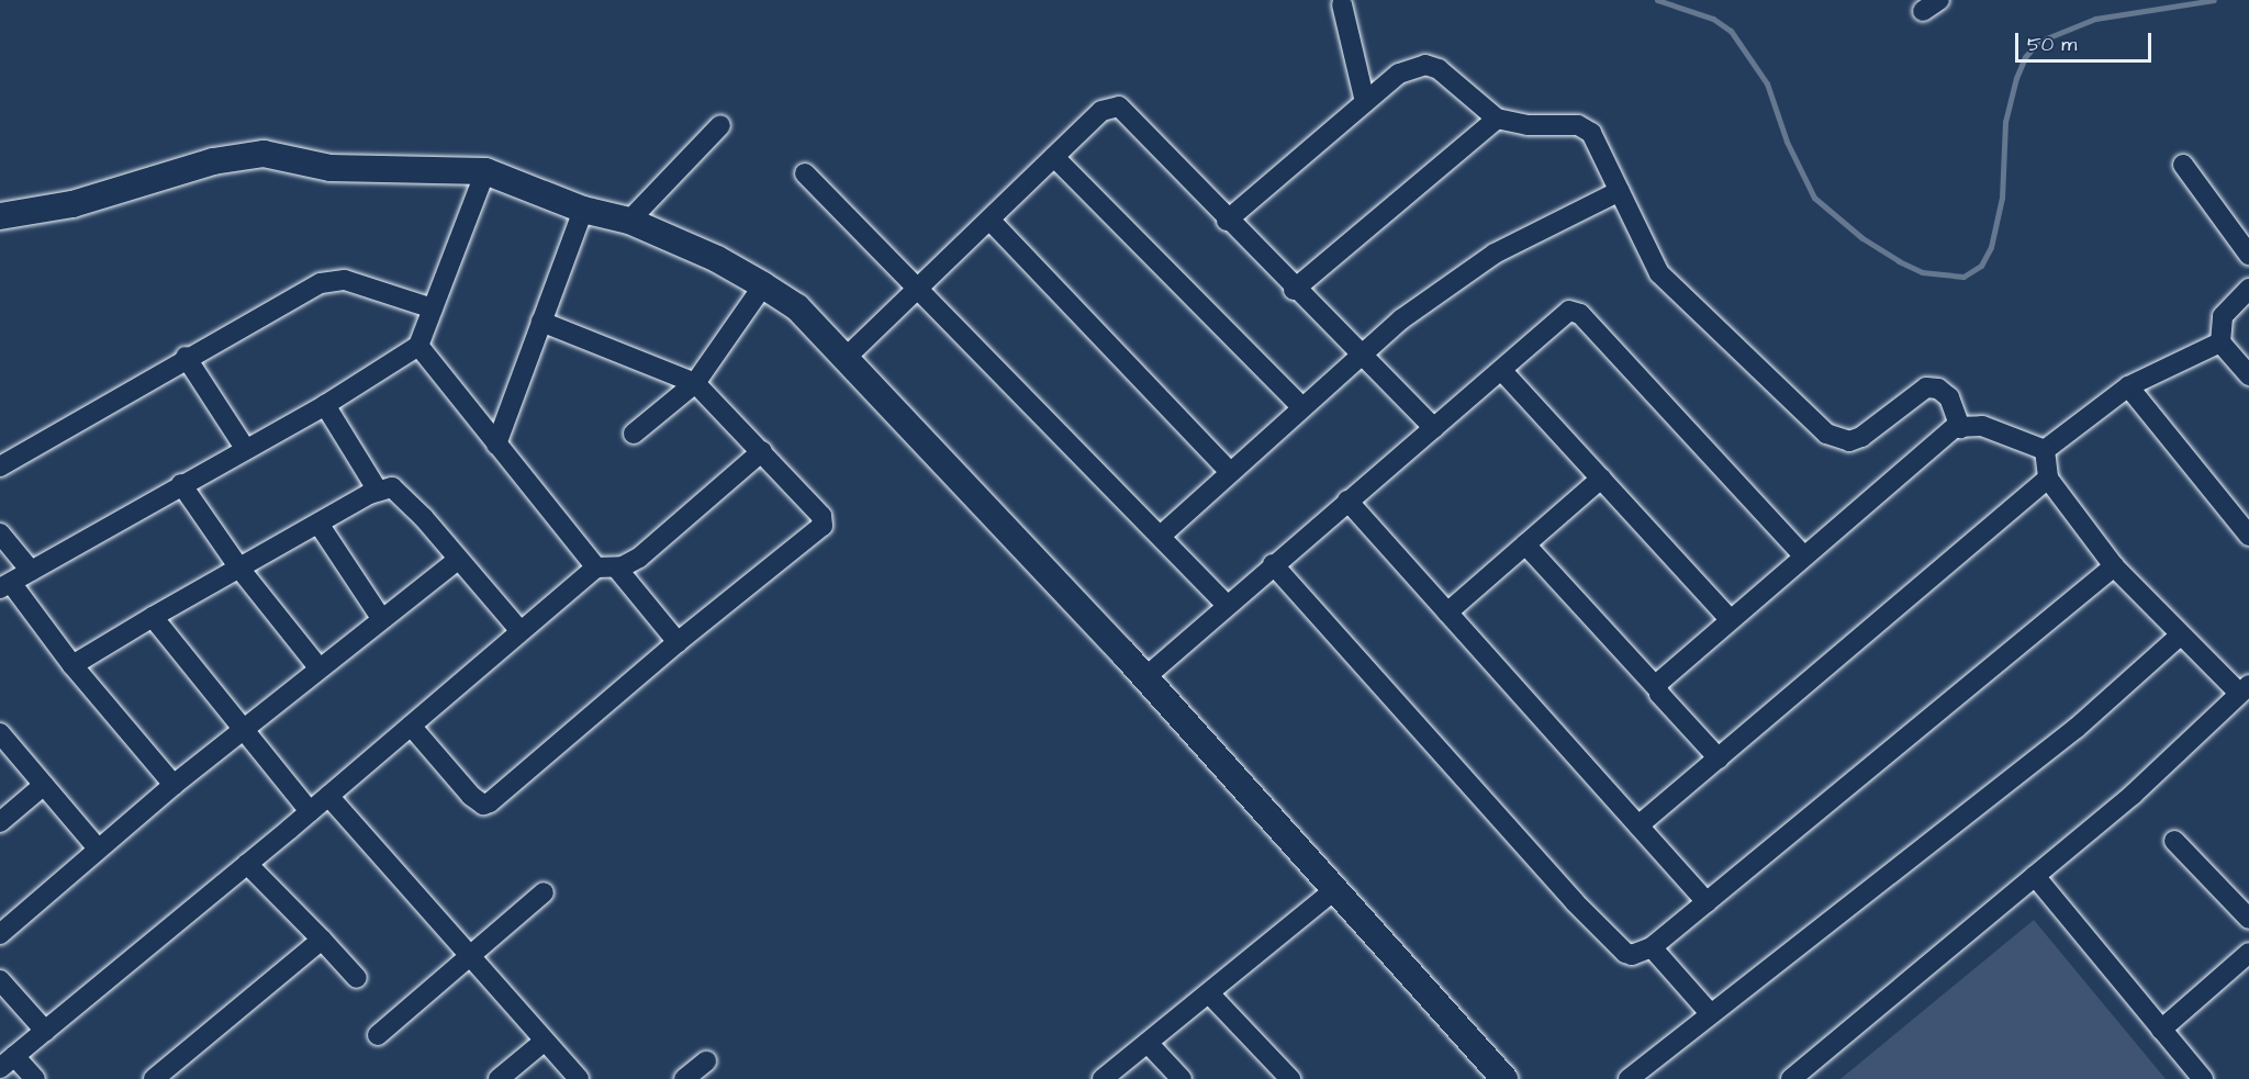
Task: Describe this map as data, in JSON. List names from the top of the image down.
{
  "scale_bar": "50 m"
}
